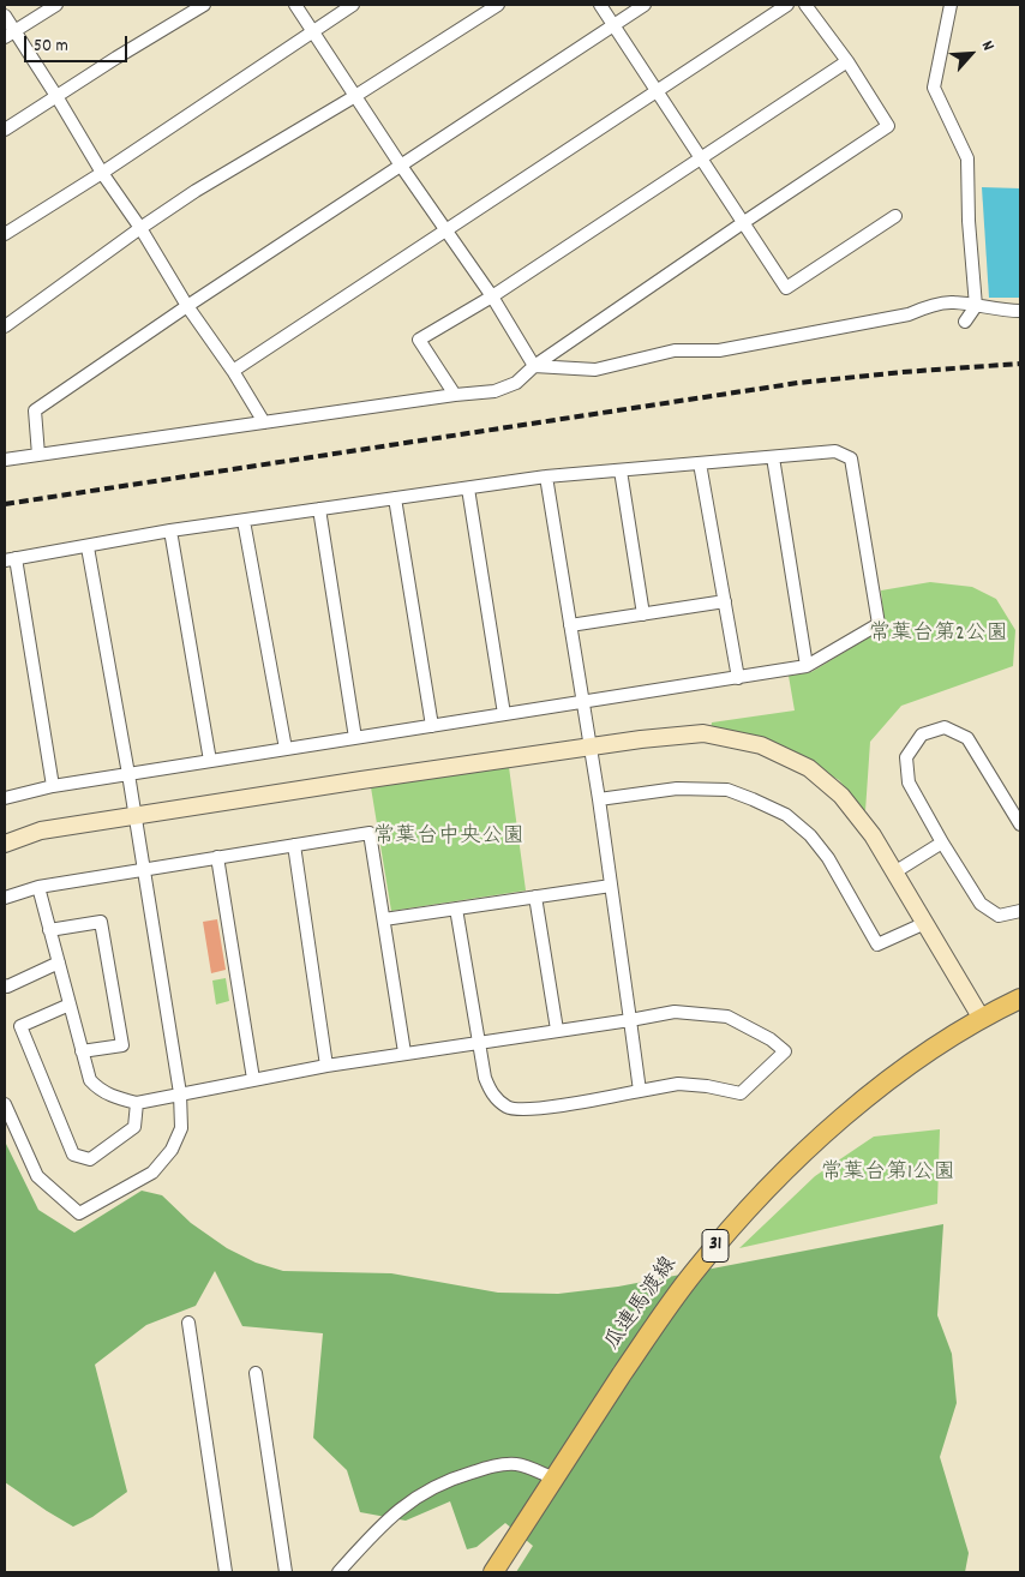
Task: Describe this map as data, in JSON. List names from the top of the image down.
{
  "streets": {
    "main road": ["31", "瓜連馬渡線"]
  },
  "parks": ["常葉台第2公園", "常葉台中央公園", "常葉台第1公園"],
  "scale_bar": "50 m",
  "north": "top right"
}
